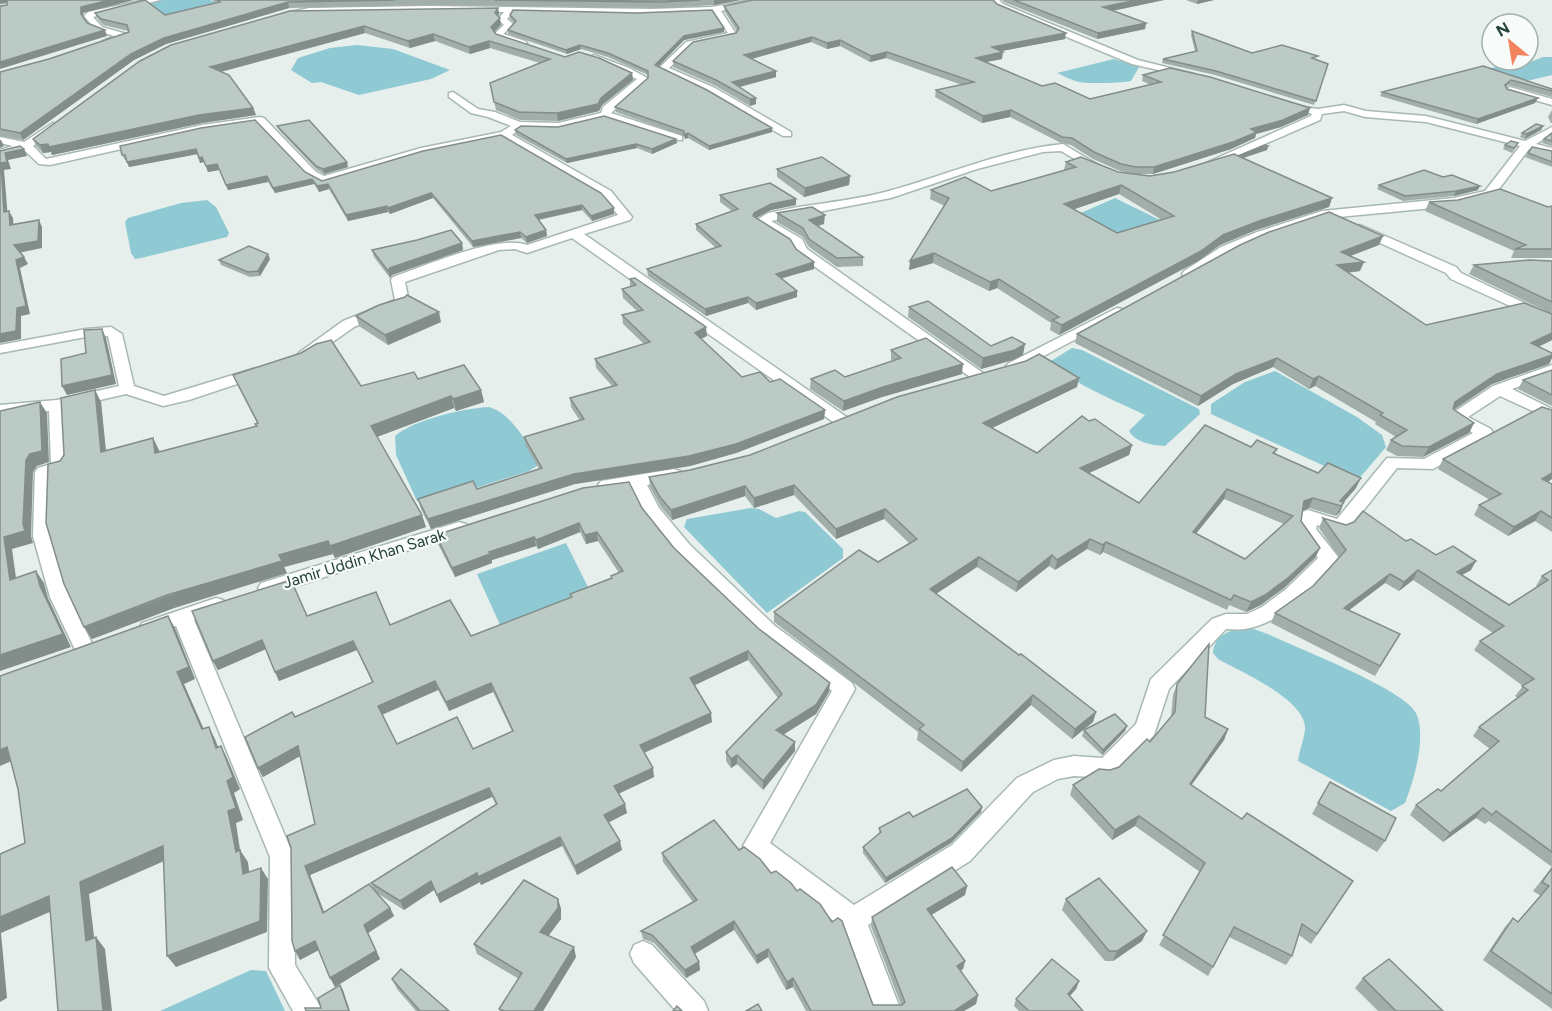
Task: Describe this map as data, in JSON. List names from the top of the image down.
{
  "streets": {
    "street": ["Jamir Uddin Khan Sarak"]
  },
  "north": "top left"
}
